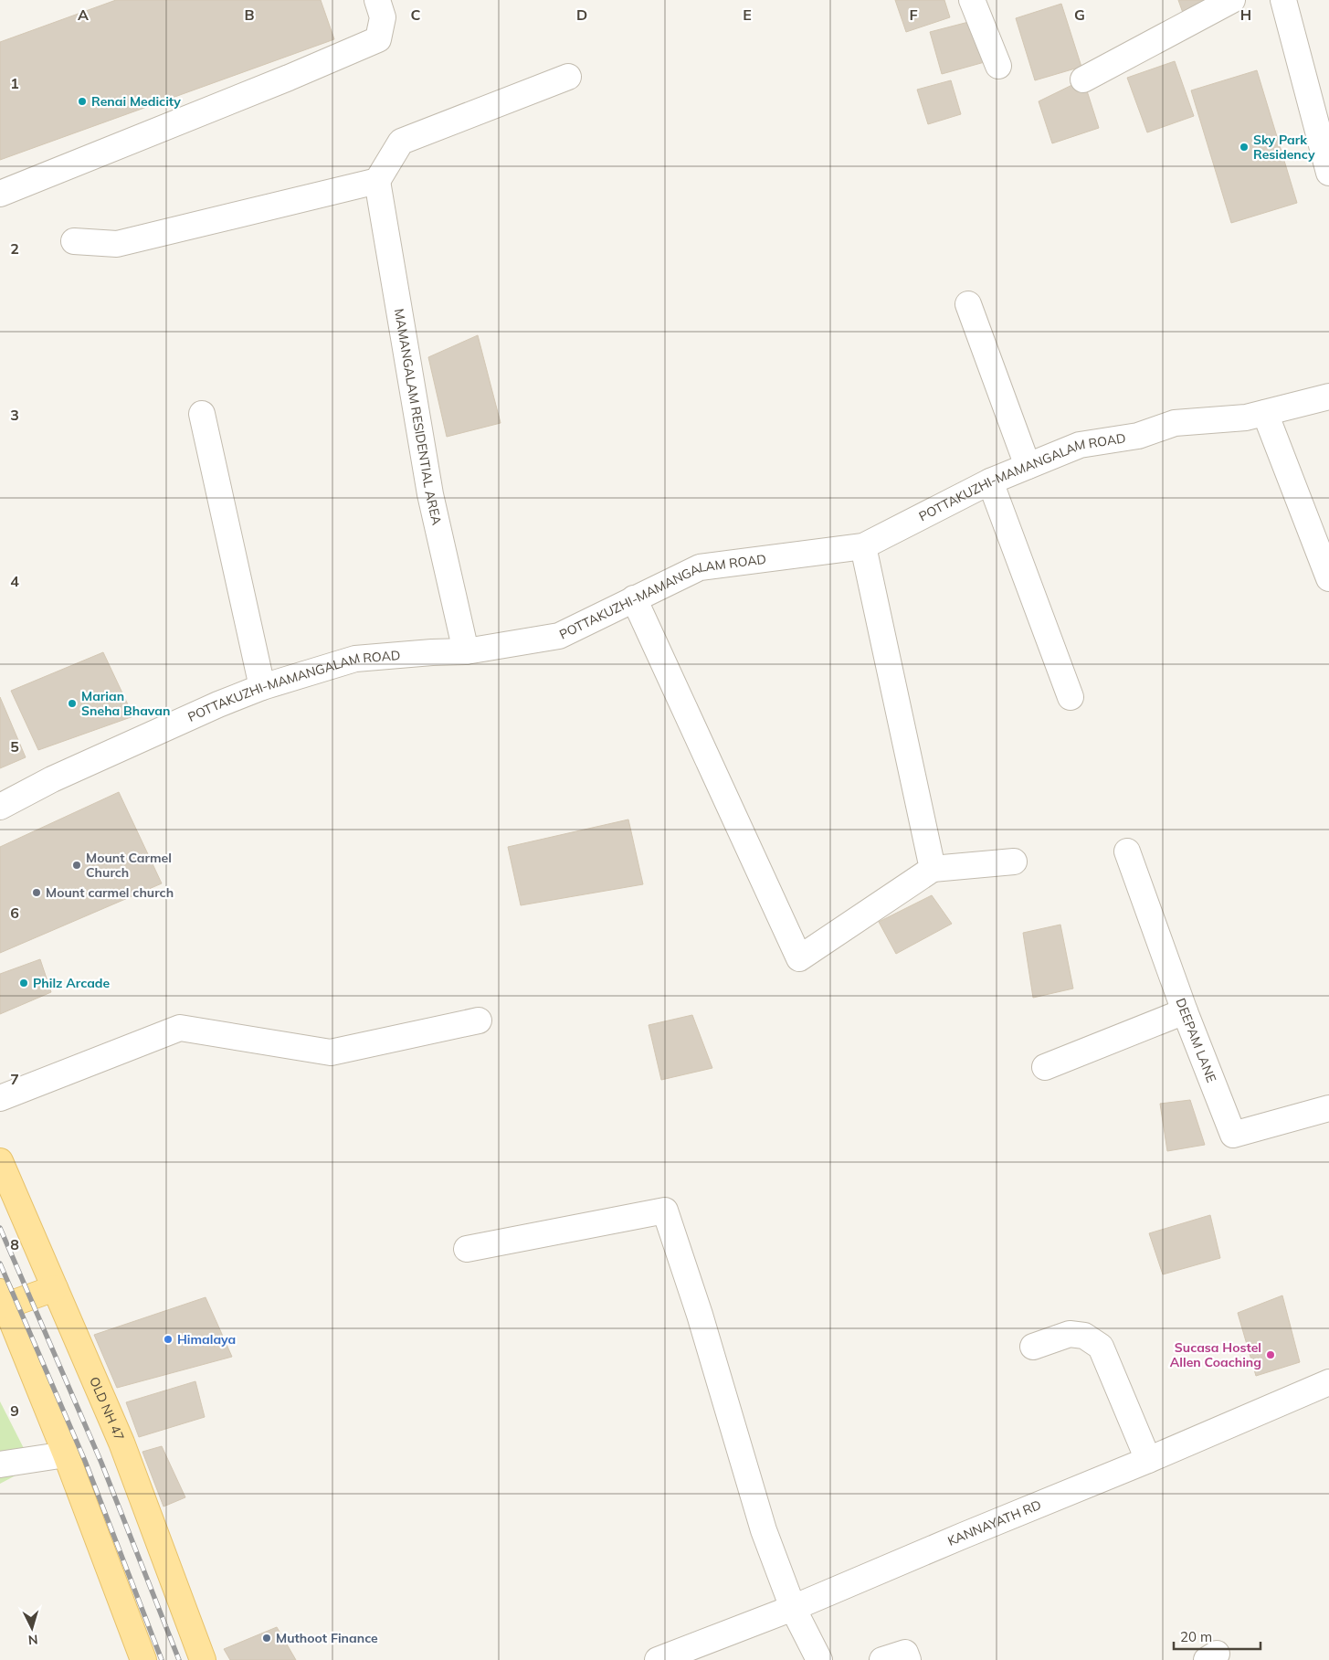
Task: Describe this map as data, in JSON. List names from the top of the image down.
{
  "streets": {
    "main road": ["OLD NH 47"],
    "street": [
      "MAMANGALAM RESIDENTIAL AREA",
      "POTTAKUZHI-MAMANGALAM ROAD",
      "DEEPAM LANE",
      "KANNAYATH RD"
    ]
  },
  "crossings": [
    ["MAMANGALAM RESIDENTIAL AREA", "POTTAKUZHI-MAMANGALAM ROAD"]
  ],
  "places": [
    "Renai Medicity",
    "Sky Park Residency",
    "Marian Sneha Bhavan",
    "Mount Carmel Church",
    "Mount carmel church",
    "Philz Arcade",
    "Himalaya",
    "Sucasa Hostel Allen Coaching",
    "Muthoot Finance"
  ],
  "scale_bar": "20 m",
  "north": "bottom",
  "grid": {
    "columns": [
      "A",
      "B",
      "C",
      "D",
      "E",
      "F",
      "G",
      "H"
    ],
    "rows": [
      "1",
      "2",
      "3",
      "4",
      "5",
      "6",
      "7",
      "8",
      "9"
    ]
  }
}
